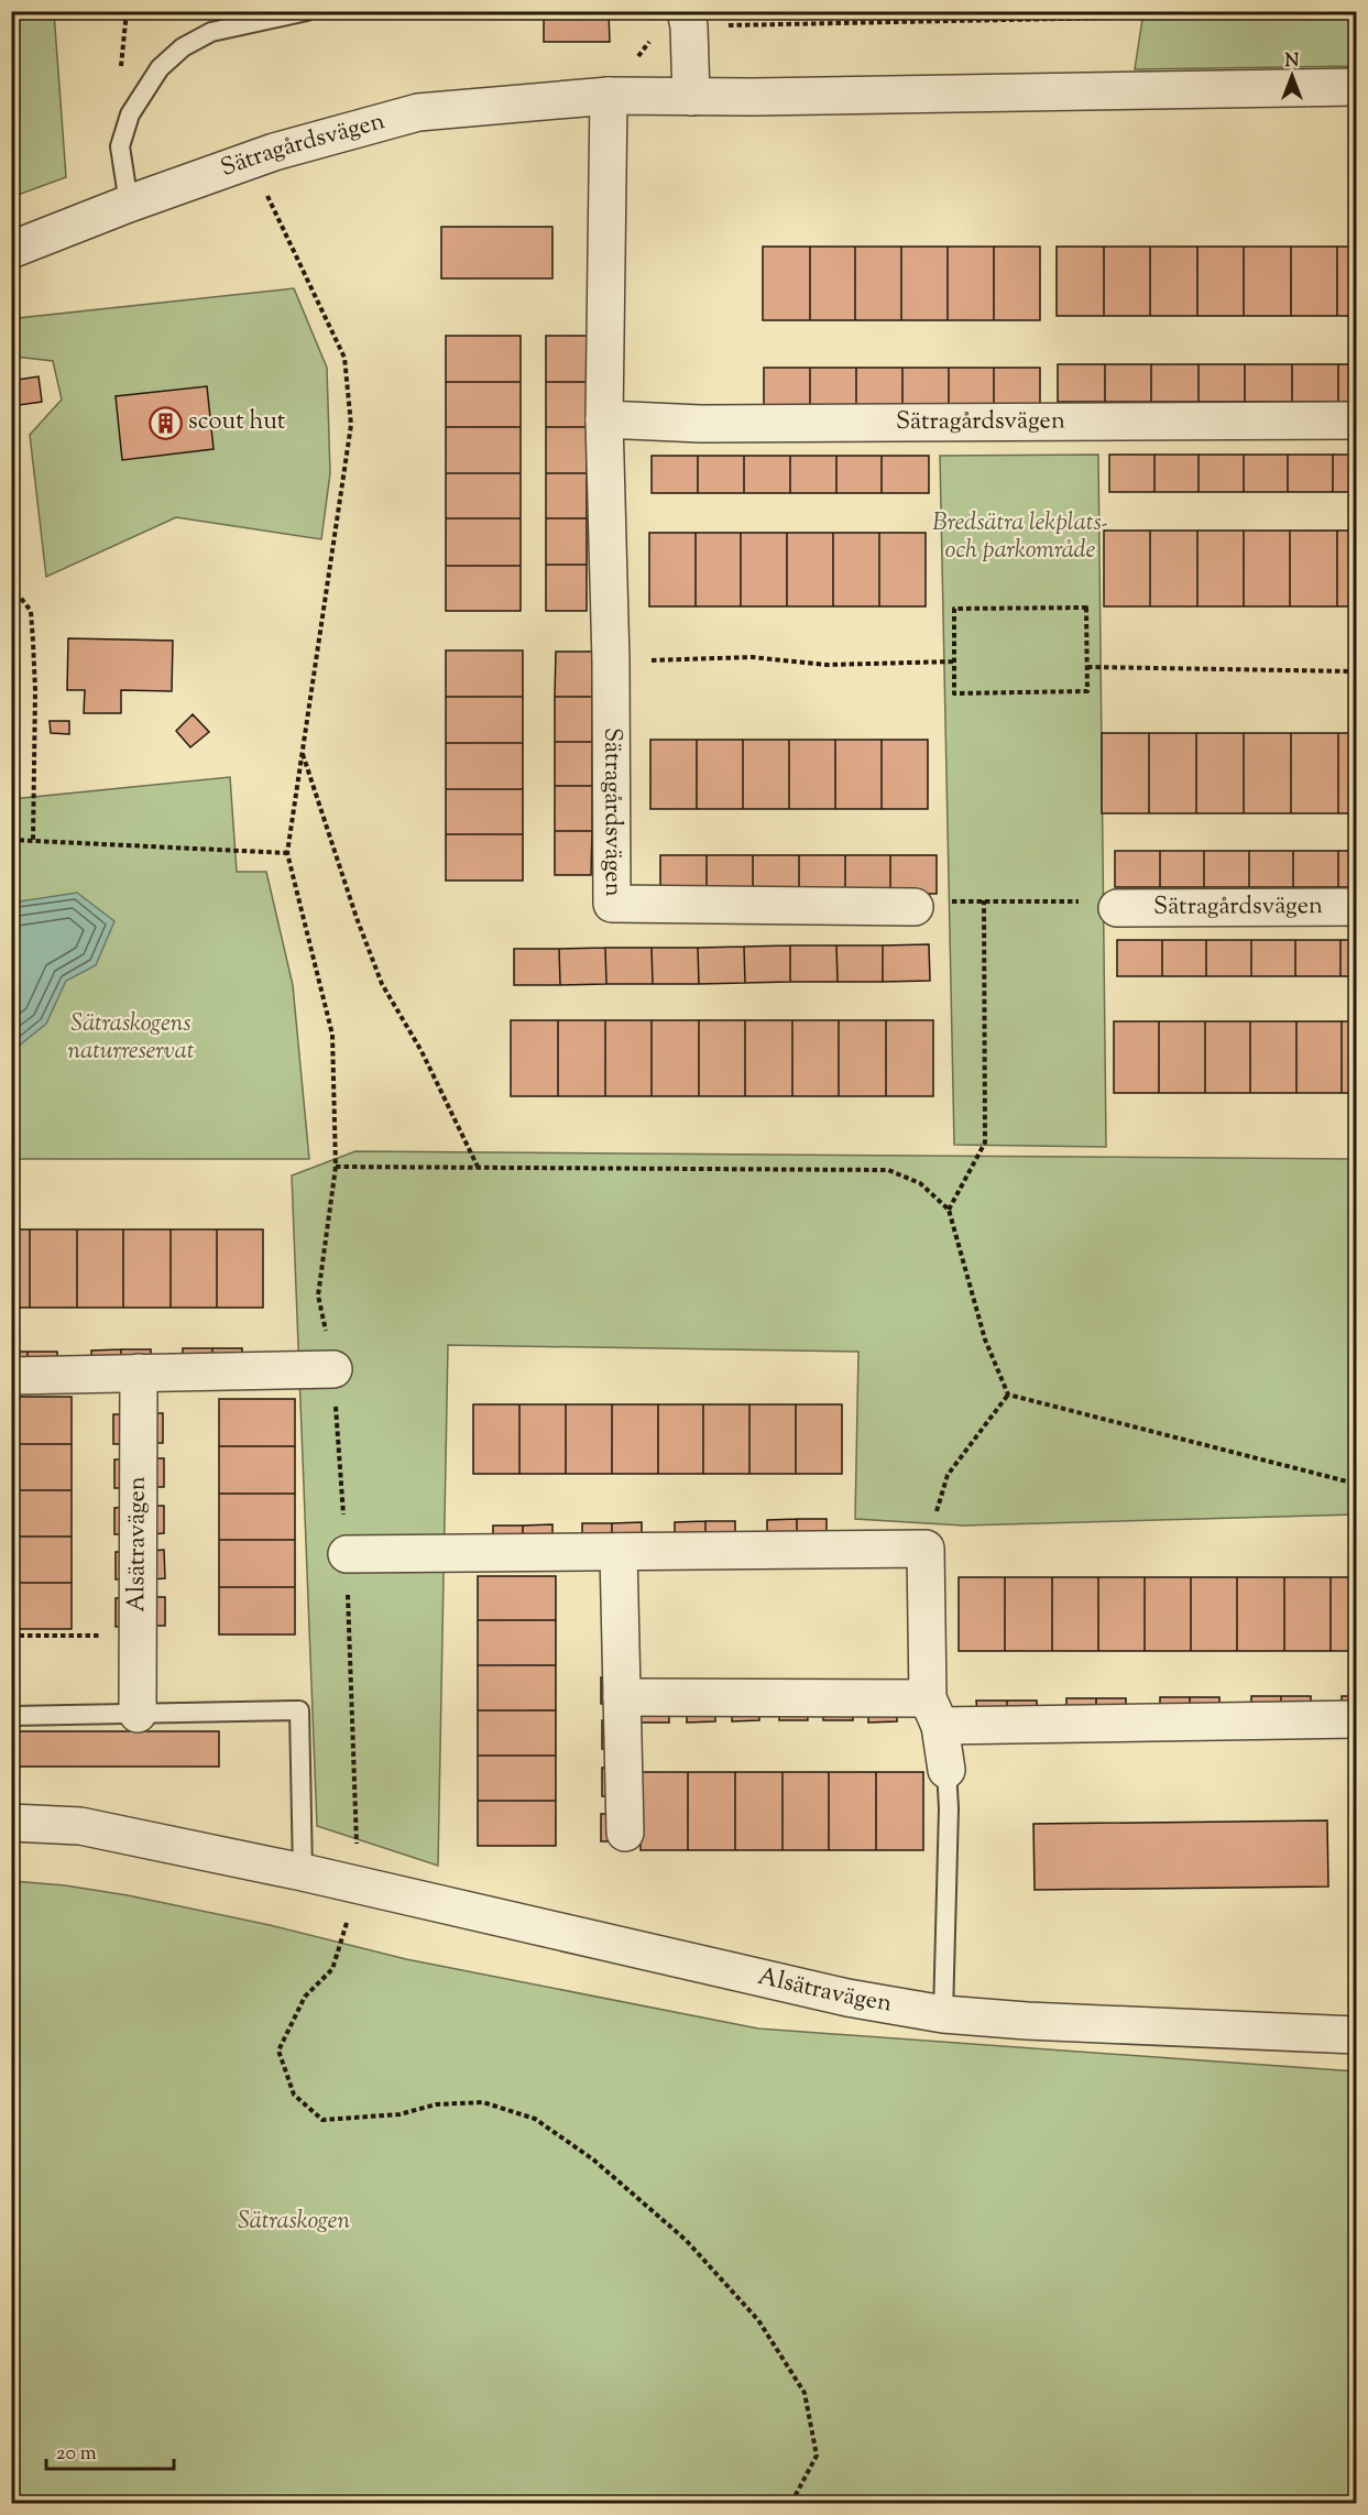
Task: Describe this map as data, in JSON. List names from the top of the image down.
{
  "streets": {
    "street": ["Sätragårdsvägen", "Alsätravägen"]
  },
  "parks": ["Bredsätra lekplats- och parkområde", "Sätraskogens naturreservat", "Sätraskogen"],
  "places": {
    "building": ["scout hut"]
  },
  "scale_bar": "20 m",
  "north": "top"
}
